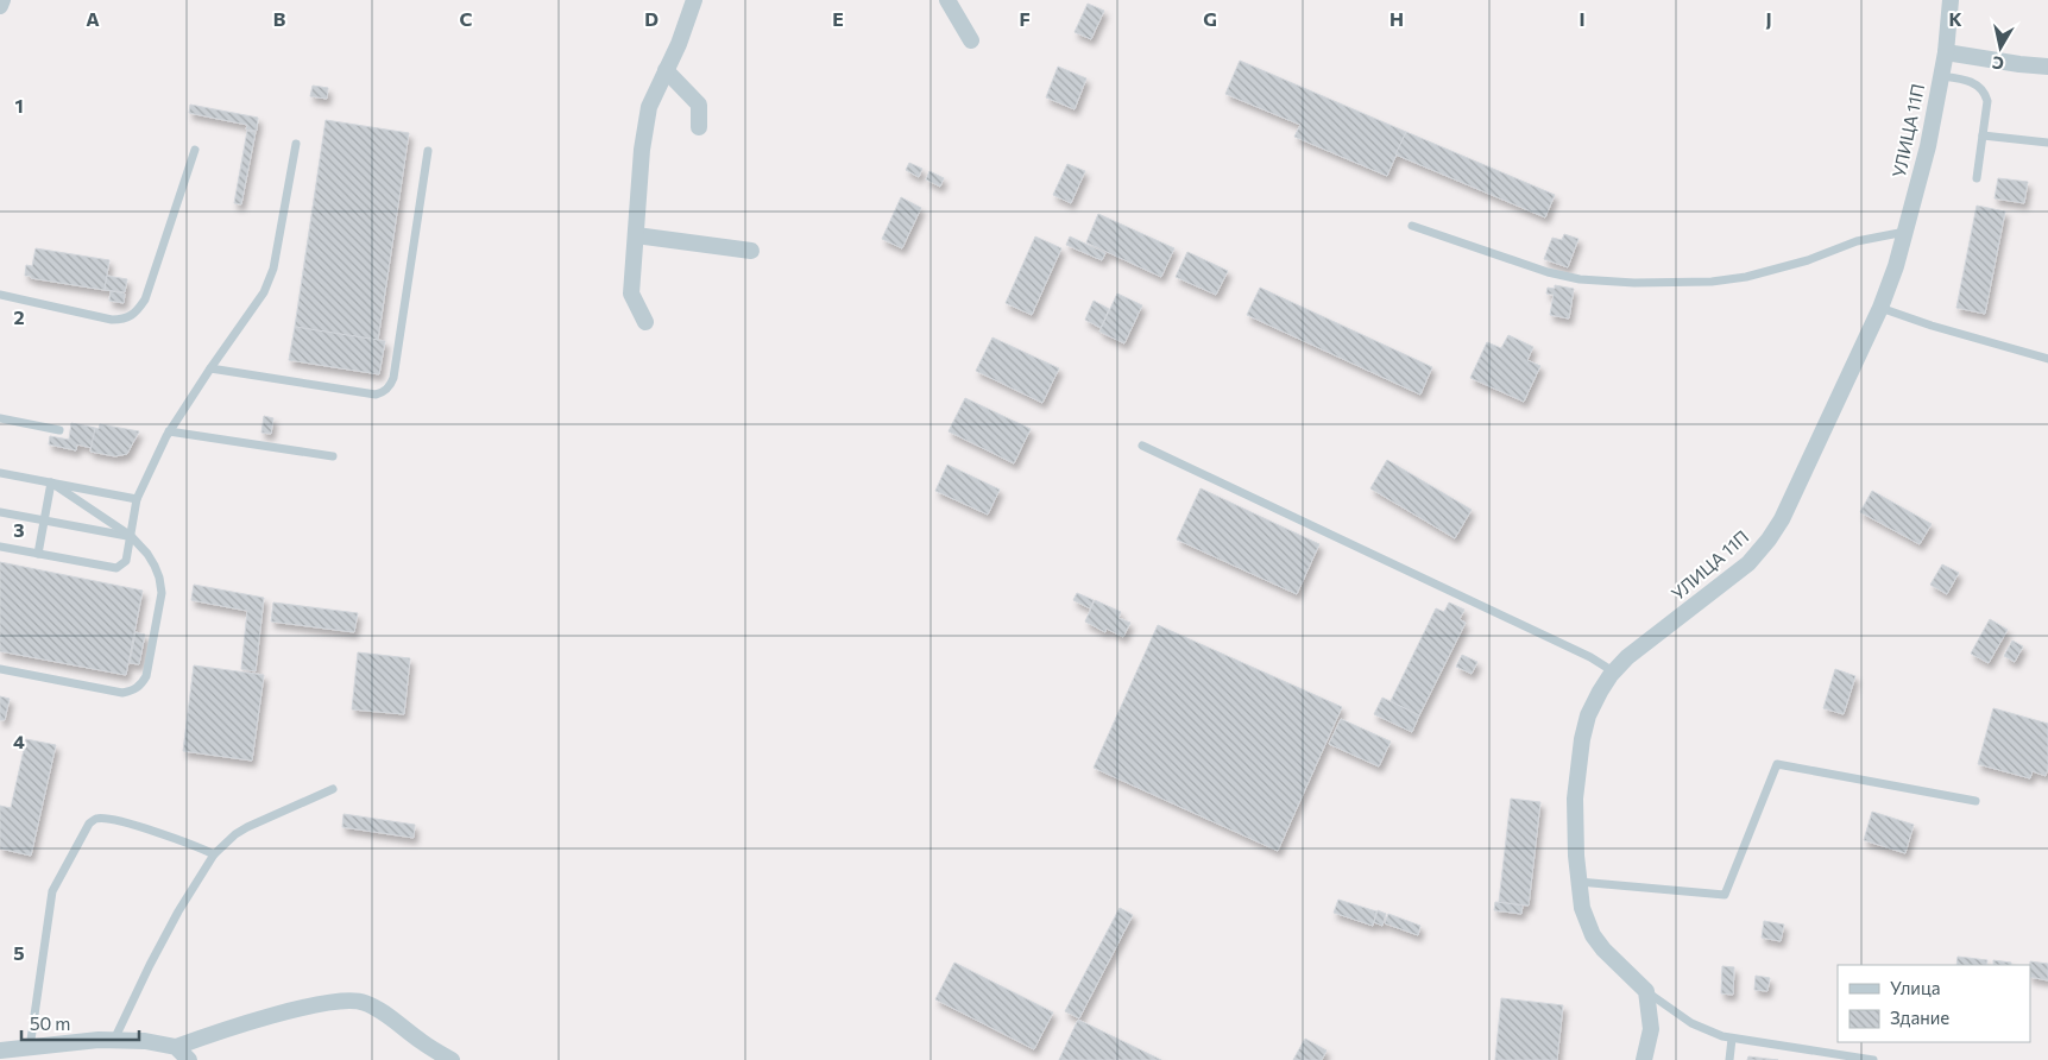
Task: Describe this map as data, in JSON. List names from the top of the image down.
{
  "streets": {
    "street": ["УЛИЦА 11П"]
  },
  "legend": ["Улица", "Здание"],
  "scale_bar": "50 m",
  "north": "bottom",
  "grid": {
    "columns": [
      "A",
      "B",
      "C",
      "D",
      "E",
      "F",
      "G",
      "H",
      "I",
      "J",
      "K"
    ],
    "rows": [
      "1",
      "2",
      "3",
      "4",
      "5"
    ]
  }
}
